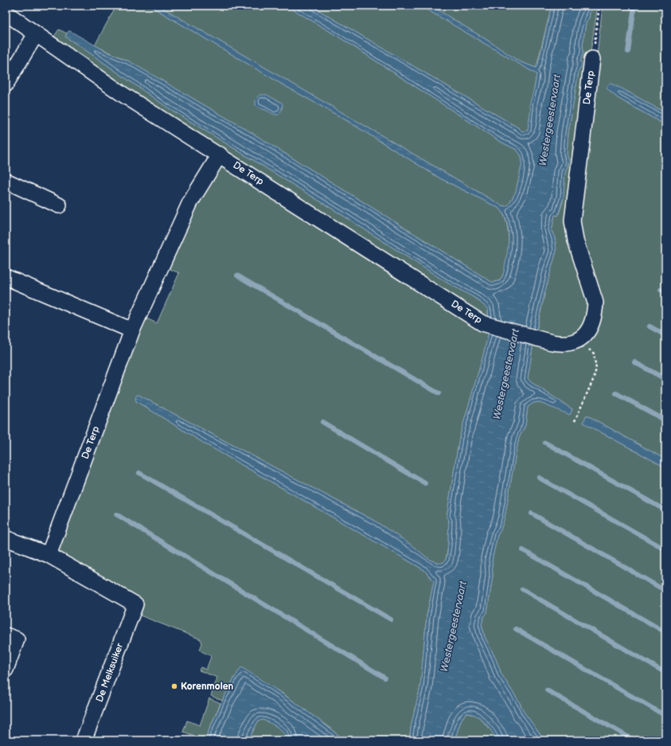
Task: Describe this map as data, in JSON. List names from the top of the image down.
{
  "streets": {
    "street": ["De Terp", "De Melksuiker"]
  },
  "crossings": [
    ["De Terp", "De Melksuiker"]
  ],
  "water": ["Westergeestervaart"],
  "places": ["Korenmolen"]
}
